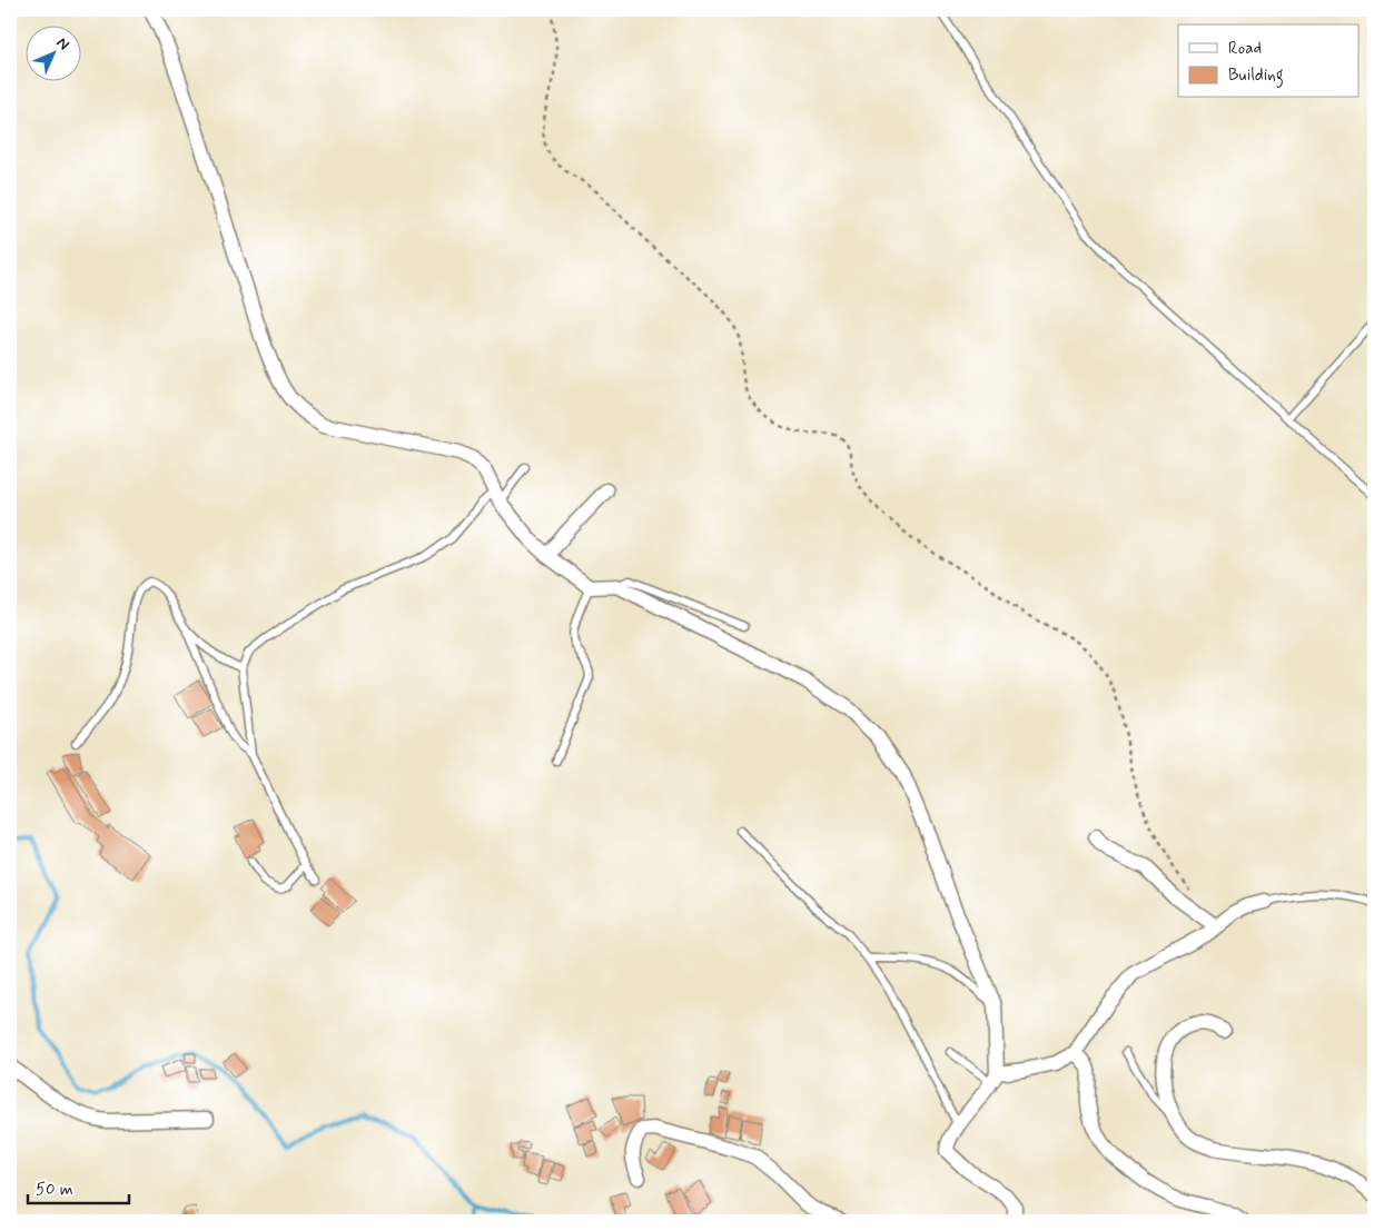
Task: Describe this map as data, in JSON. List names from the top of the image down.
{
  "legend": ["Road", "Building"],
  "scale_bar": "50 m",
  "north": "top right"
}
